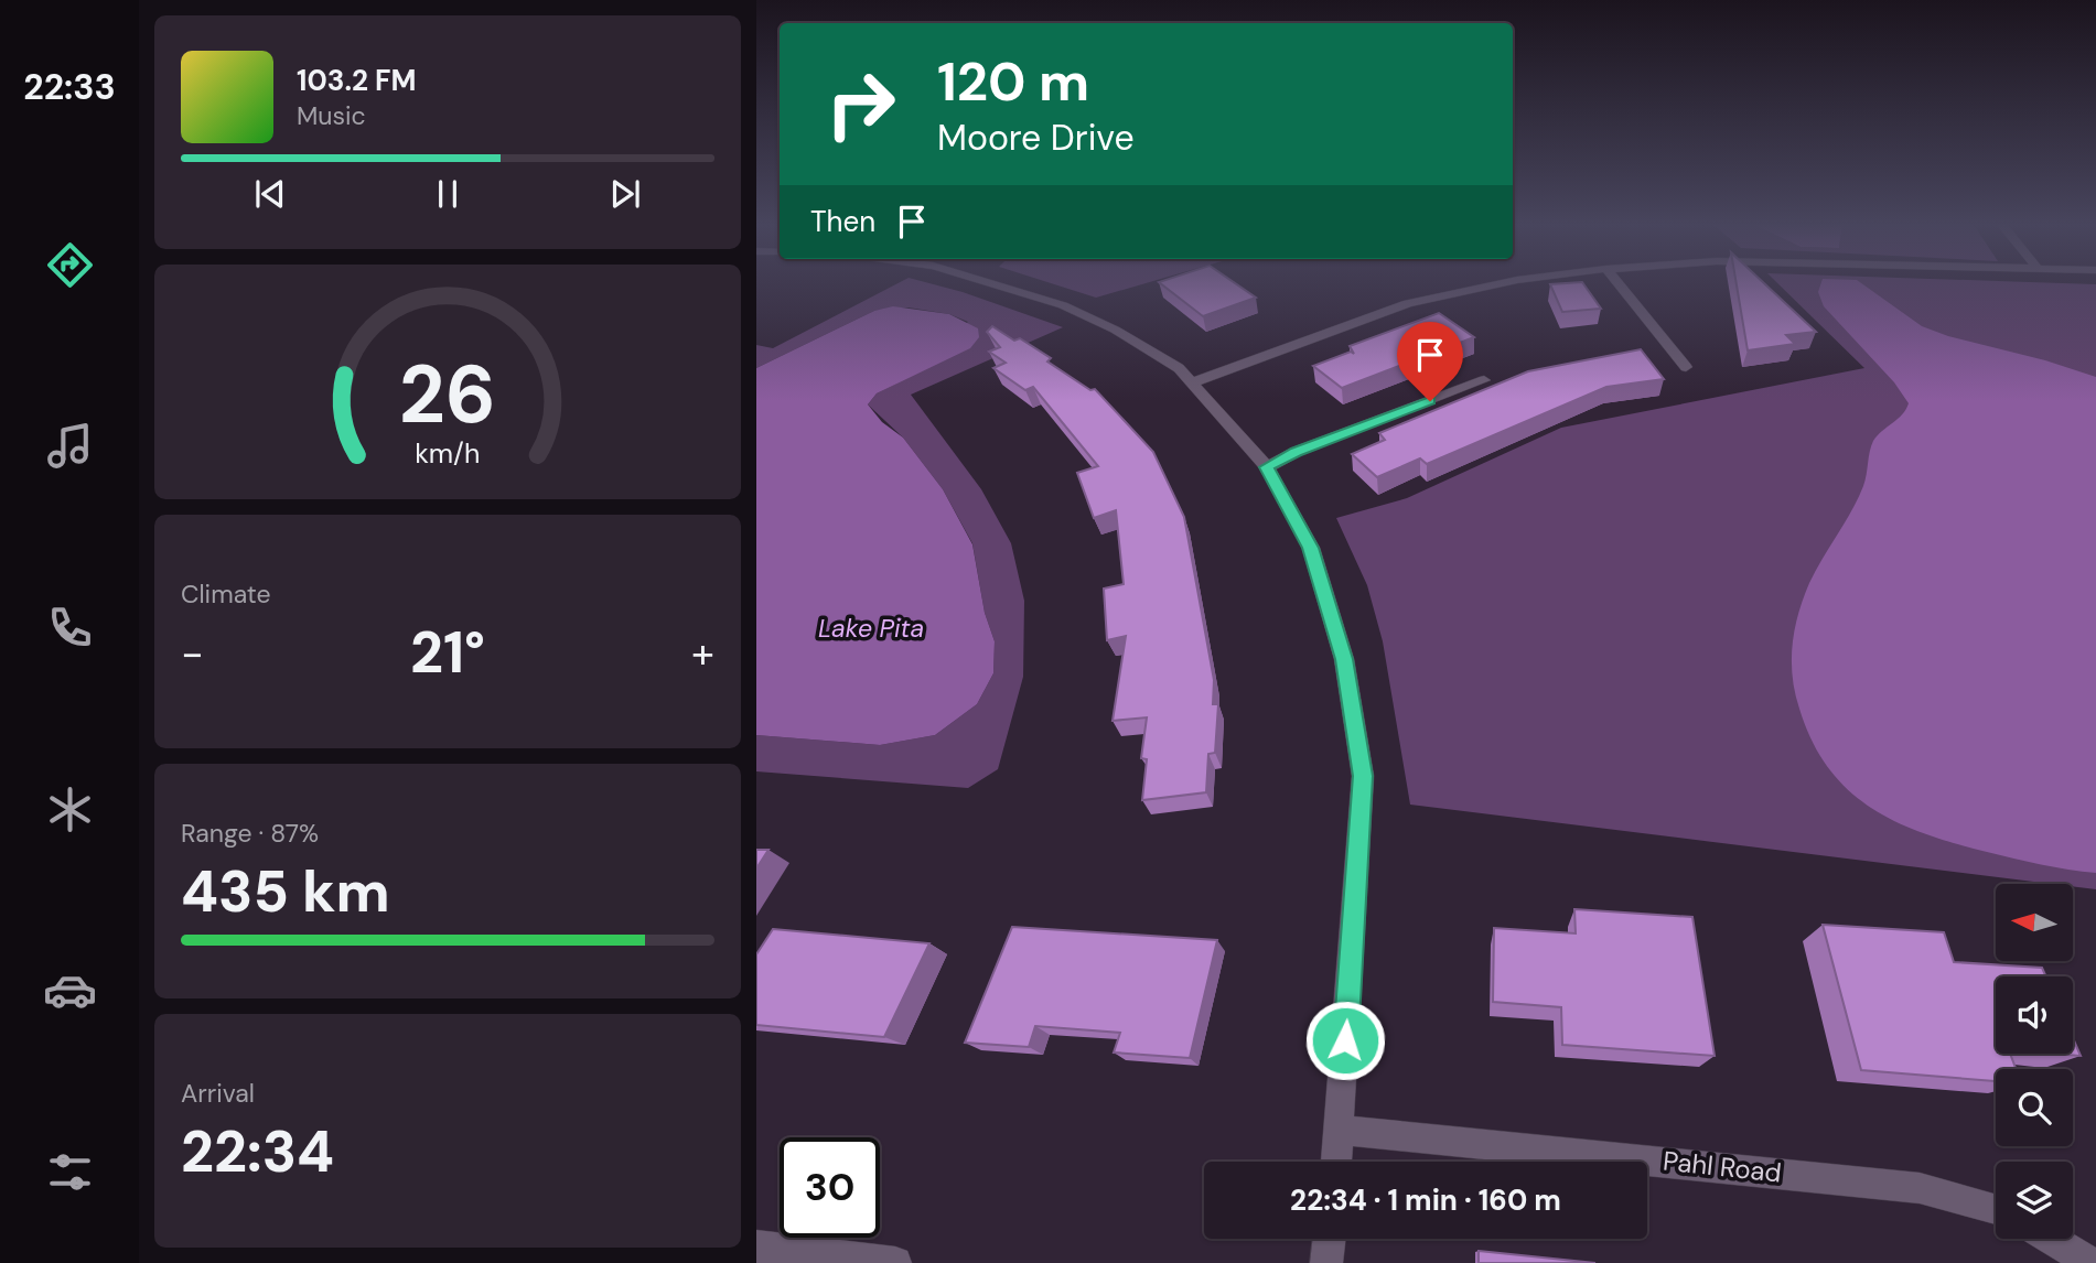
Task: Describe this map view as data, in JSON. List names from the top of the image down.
{
  "streets": {
    "street": ["Pahl Road"]
  },
  "water": ["Lake Pita"],
  "north": "left",
  "page": {
    "tabs": "22:33",
    "turn": ["120 m", "Moore Drive"],
    "song": ["103.2 FM", "Music"],
    "then": "Then",
    "tile": [
      "Climate",
      ["Range · 87%", "435 km"],
      ["Arrival", "22:34"]
    ],
    "heat": ["−", "21°", "+"],
    "limit": "30",
    "trip": "22:34 · 1 min · 160 m",
    "gauge": ["26", "km/h"]
  }
}
